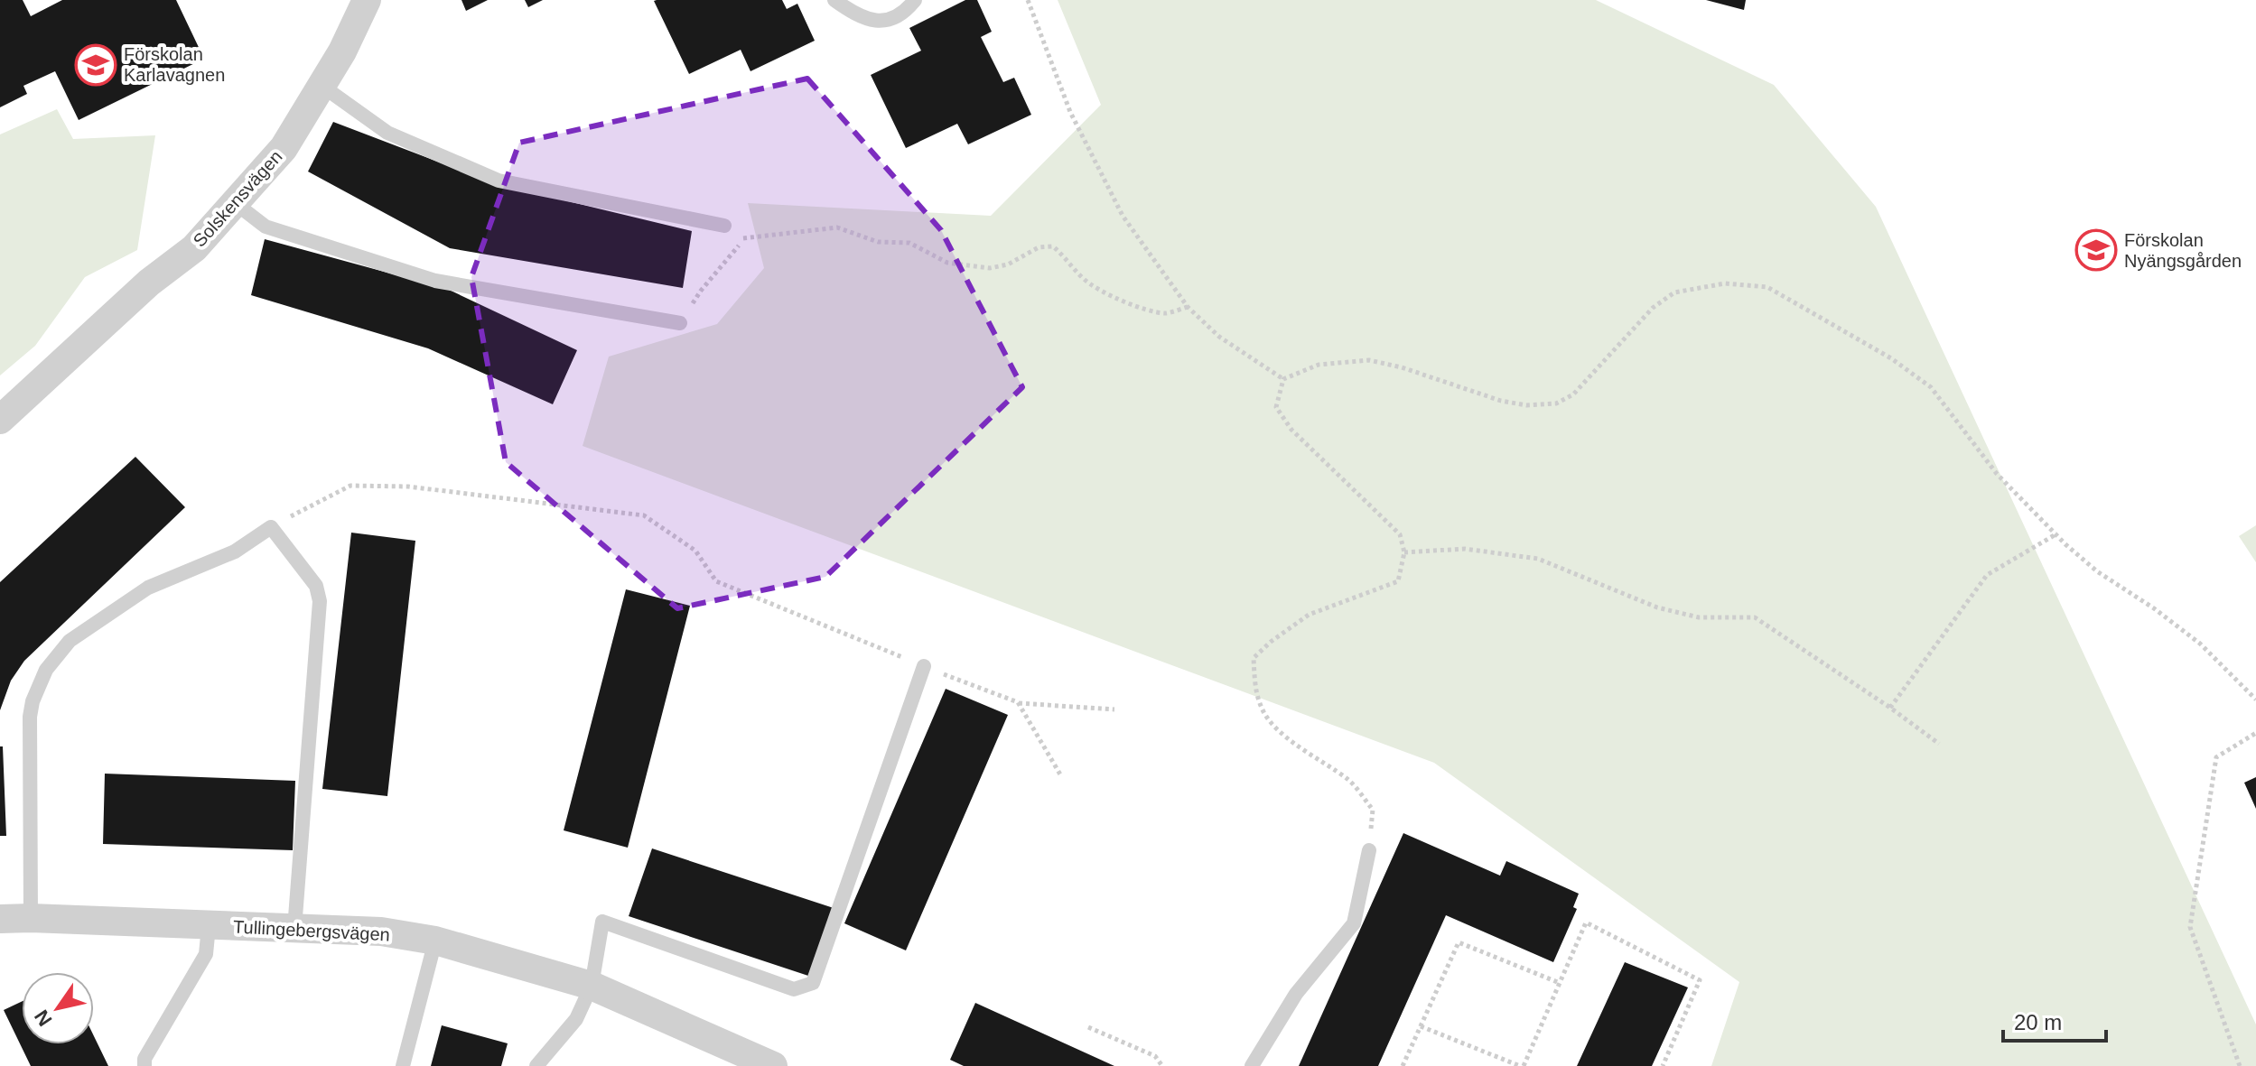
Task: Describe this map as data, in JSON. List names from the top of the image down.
{
  "streets": {
    "street": ["Solskensvägen", "Tullingebergsvägen"]
  },
  "places": {
    "school or university": ["Förskolan Karlavagnen", "Förskolan Nyängsgården"]
  },
  "scale_bar": "20 m",
  "north": "bottom left"
}
